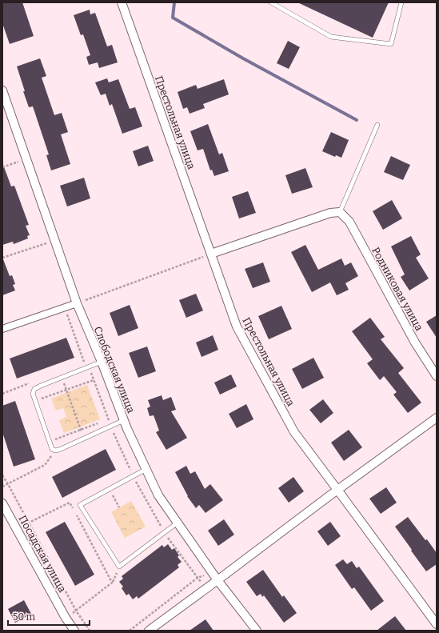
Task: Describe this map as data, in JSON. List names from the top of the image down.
{
  "streets": {
    "street": [
      "Престольная улица",
      "Родниковая улица",
      "Слободская улица",
      "Посадская улица"
    ]
  },
  "scale_bar": "50 m"
}
